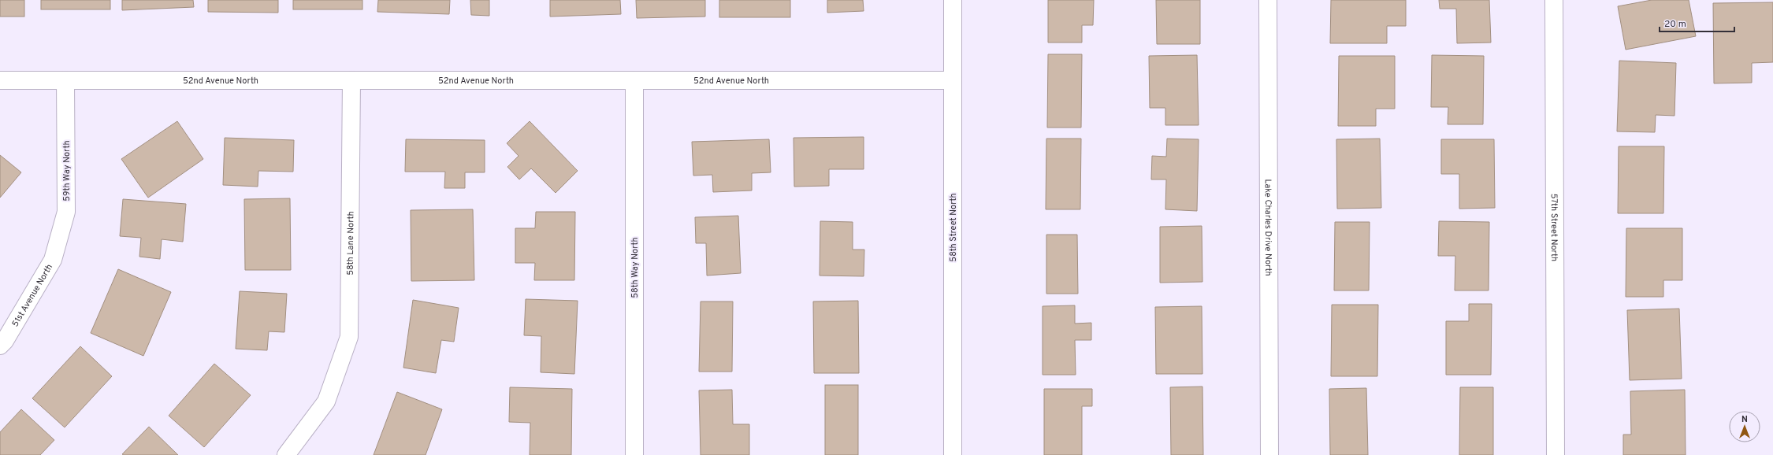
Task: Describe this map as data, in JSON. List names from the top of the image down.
{
  "streets": {
    "street": [
      "52nd Avenue North",
      "59th Way North",
      "58th Street North",
      "Lake Charles Drive North",
      "57th Street North",
      "58th Lane North",
      "58th Way North",
      "51st Avenue North"
    ]
  },
  "crossings": [
    ["52nd Avenue North", "59th Way North"],
    ["52nd Avenue North", "58th Street North"],
    ["52nd Avenue North", "58th Lane North"],
    ["52nd Avenue North", "58th Way North"],
    ["59th Way North", "51st Avenue North"]
  ],
  "scale_bar": "20 m",
  "north": "top"
}
